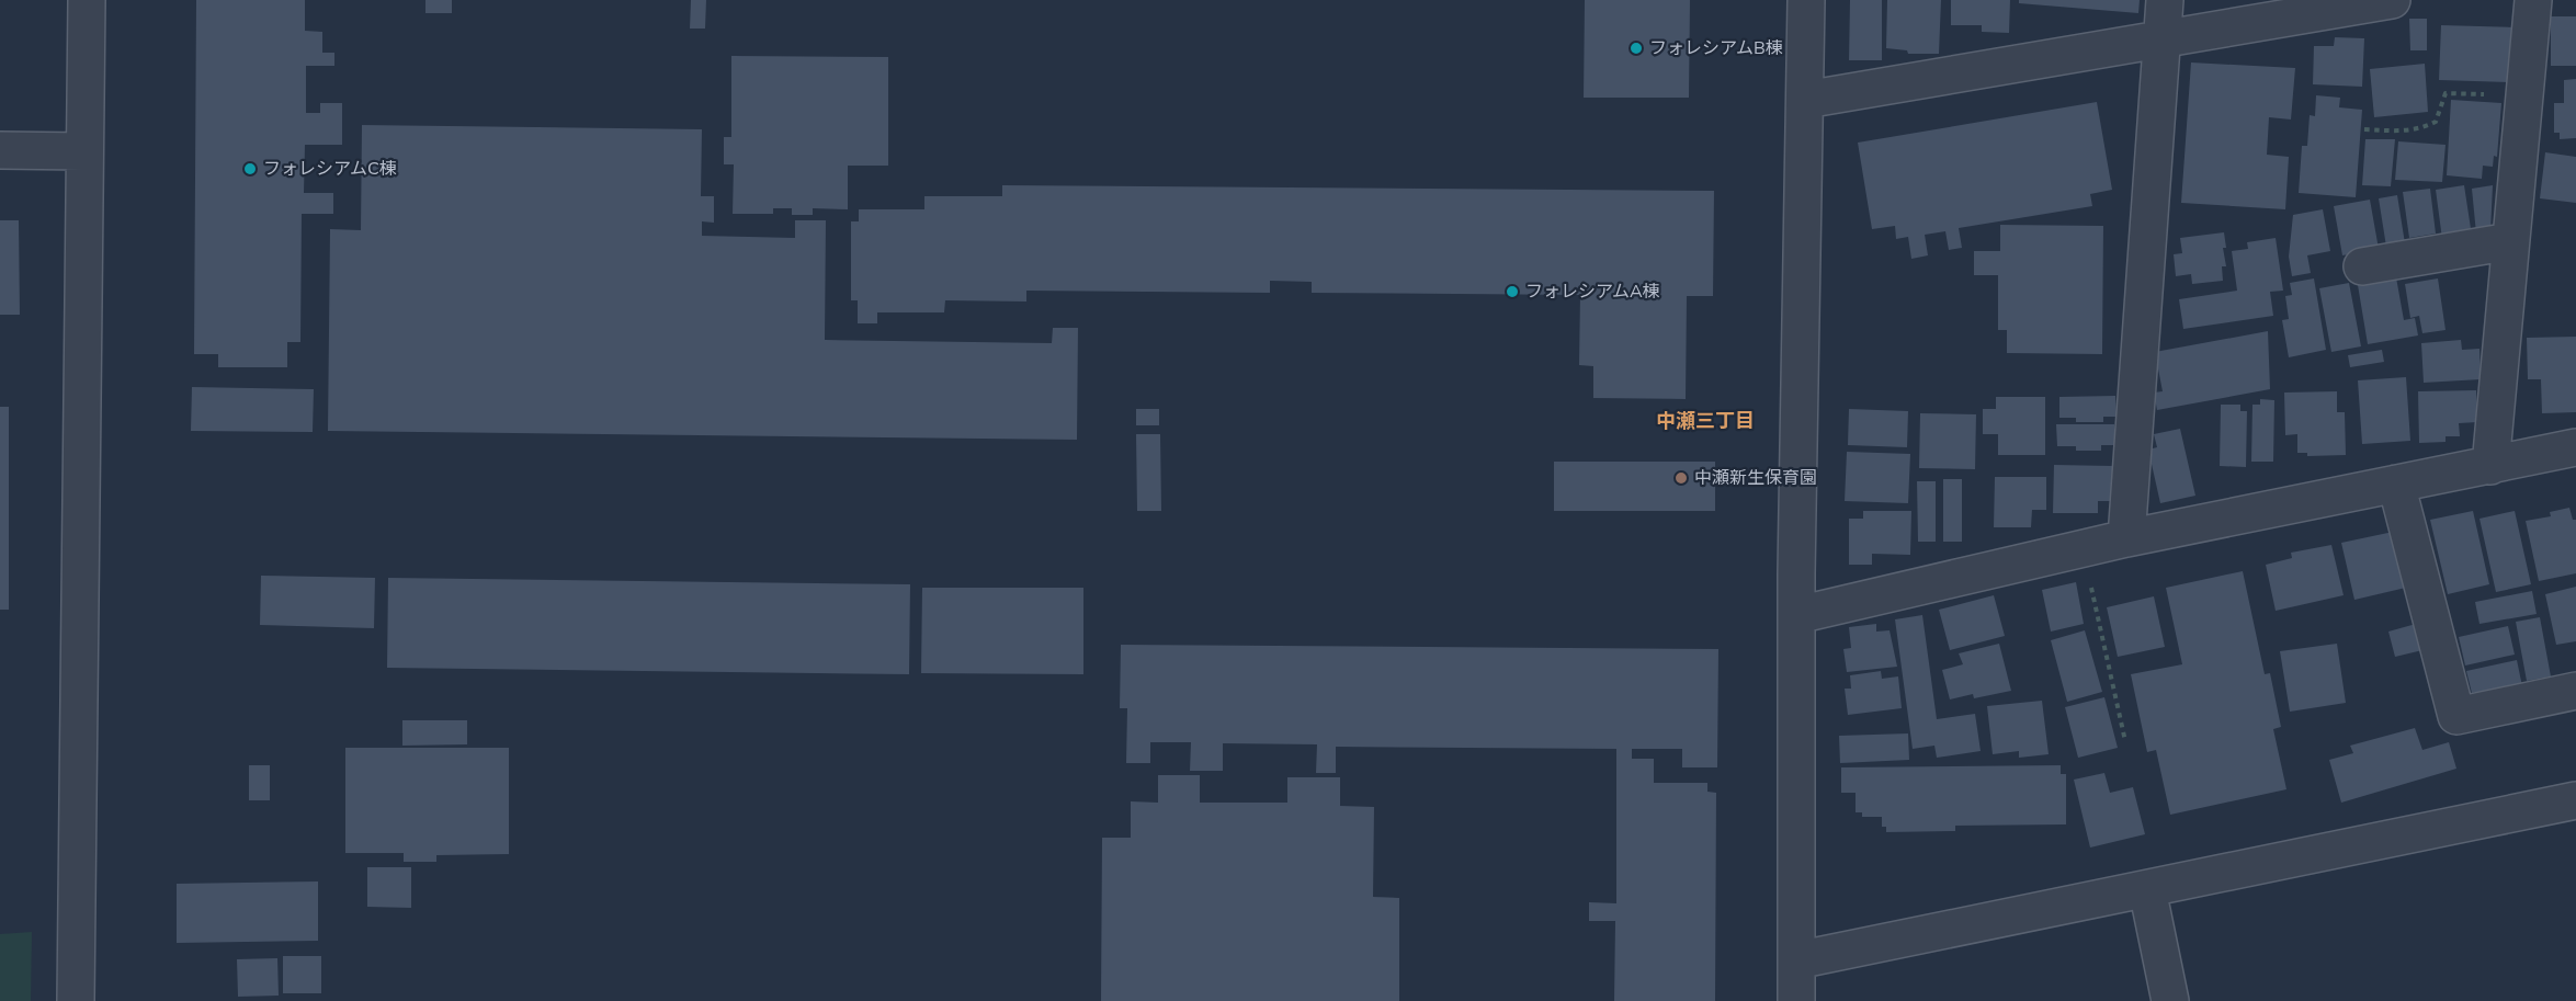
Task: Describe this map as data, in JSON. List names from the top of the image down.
{
  "districts": ["中瀬三丁目"],
  "places": [
    "フォレシアムB棟",
    "フォレシアムC棟",
    "フォレシアムA棟",
    "中瀬新生保育園"
  ]
}
